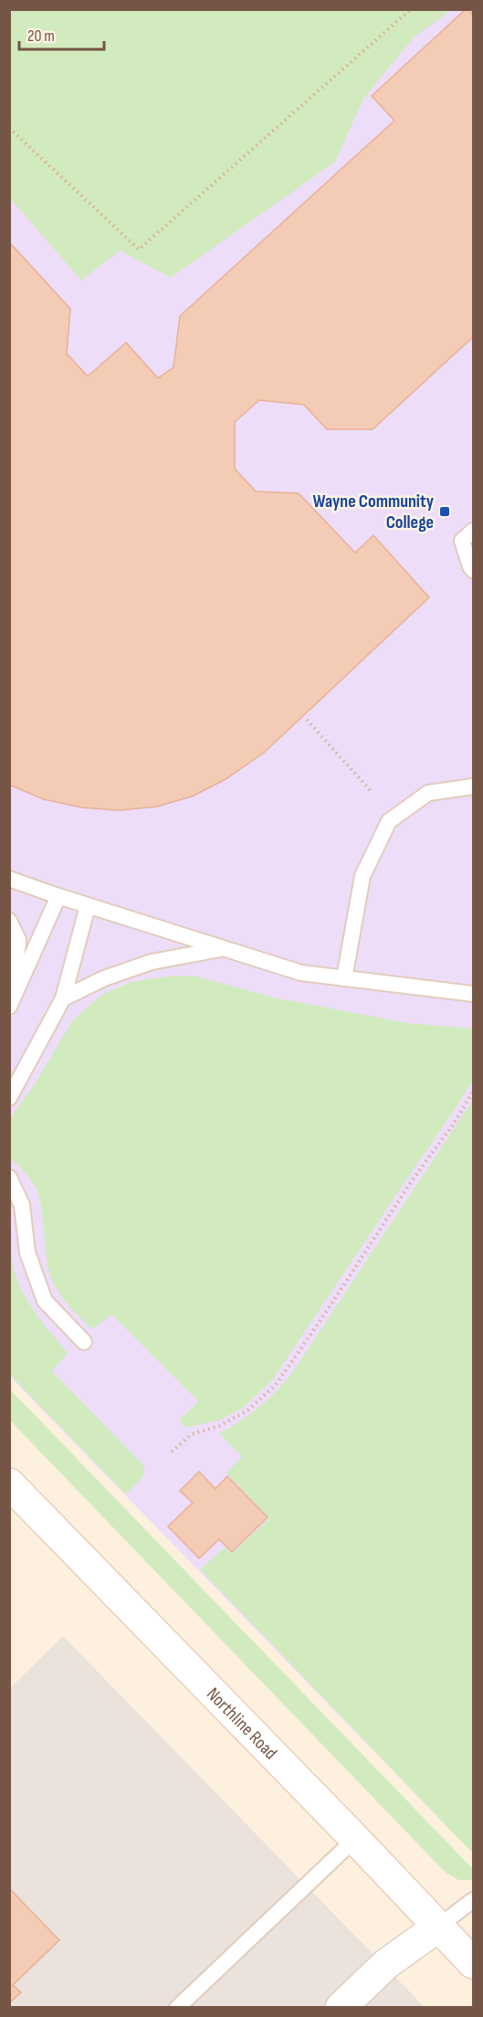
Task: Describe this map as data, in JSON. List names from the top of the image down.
{
  "streets": {
    "main road": ["Northline Road"]
  },
  "places": {
    "transit": ["Wayne Community College"]
  },
  "scale_bar": "20 m"
}
